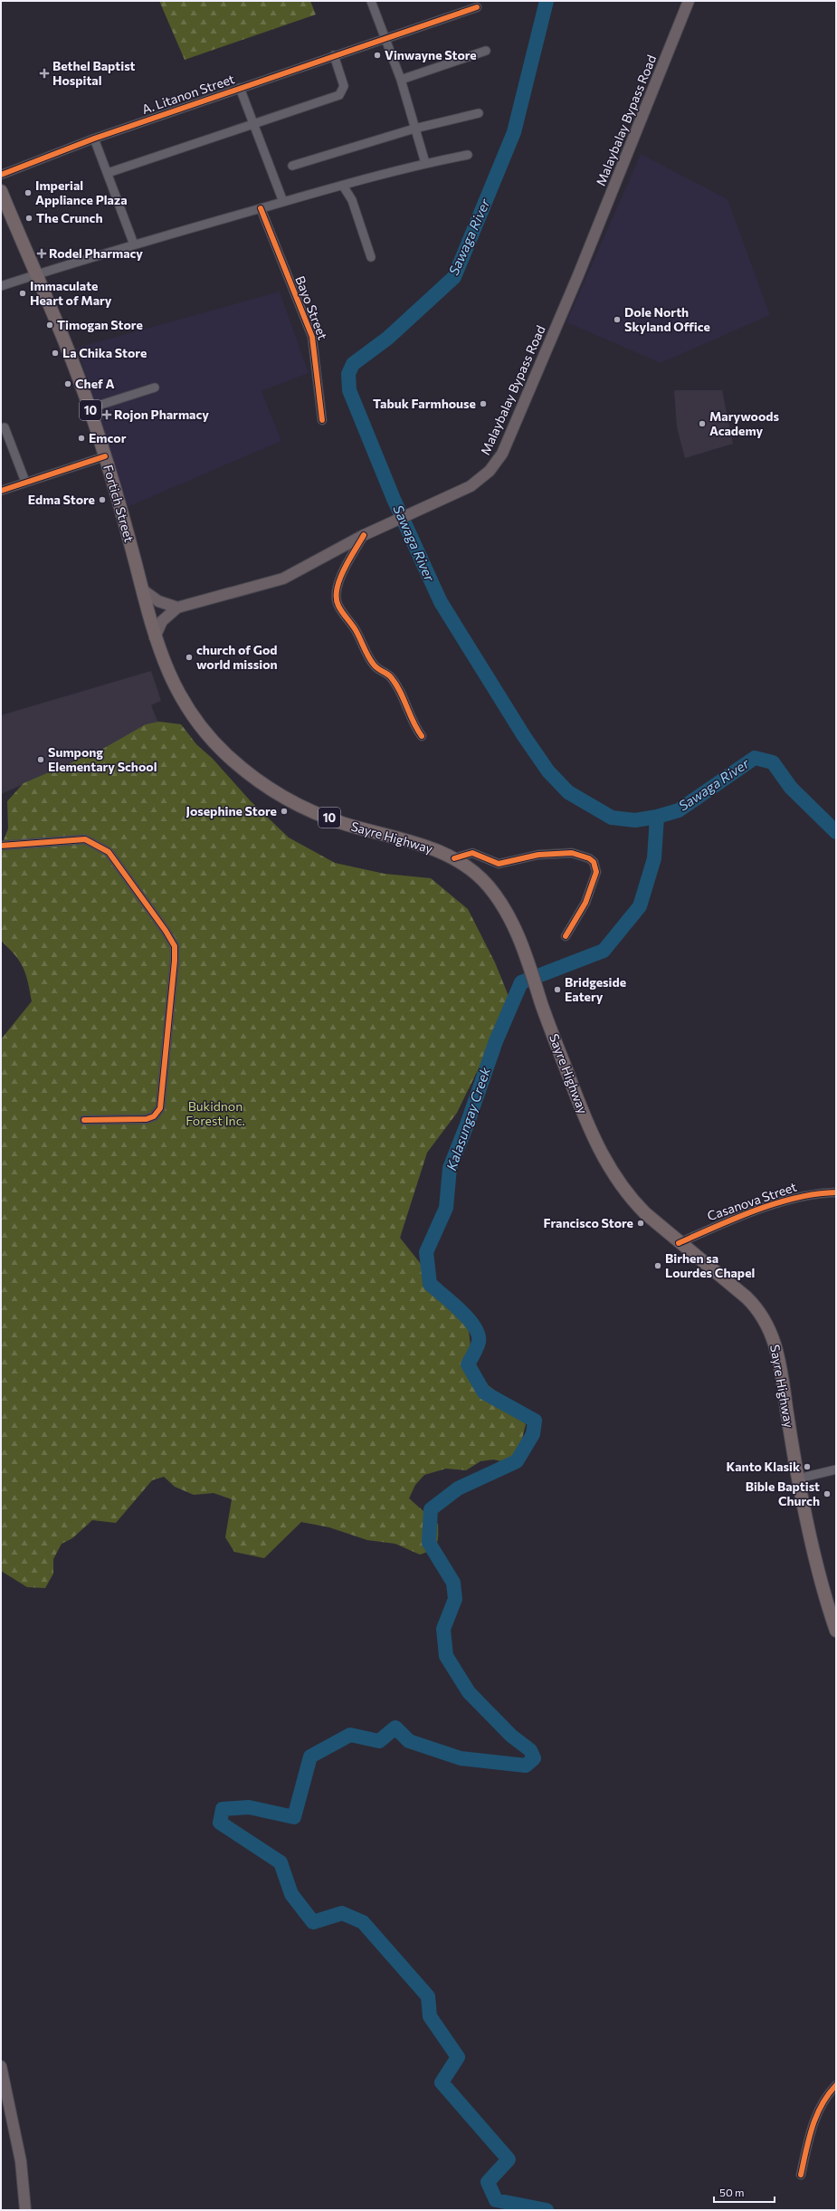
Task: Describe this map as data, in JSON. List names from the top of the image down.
{
  "streets": {
    "highway": ["10", "Fortich Street", "Sayre Highway"],
    "main road": ["Malaybalay Bypass Road"],
    "street": ["A. Litanon Street", "Bayo Street", "Casanova Street"]
  },
  "crossings": [
    ["Malaybalay Bypass Road", "Fortich Street"],
    ["Malaybalay Bypass Road", "Sayre Highway"],
    ["Fortich Street", "Sayre Highway"],
    ["Sayre Highway", "Casanova Street"]
  ],
  "water": ["Sawaga River", "Kalasungay Creek"],
  "parks": ["Bukidnon Forest Inc."],
  "places": {
    "other": [
      "Vinwayne Store",
      "Imperial Appliance Plaza",
      "The Crunch",
      "Immaculate Heart of Mary",
      "Dole North Skyland Office",
      "Timogan Store",
      "La Chika Store",
      "Chef A",
      "Tabuk Farmhouse",
      "Marywoods Academy",
      "Emcor",
      "Edma Store",
      "church of God world mission",
      "Sumpong Elementary School",
      "Josephine Store",
      "Bridgeside Eatery",
      "Francisco Store",
      "Birhen sa Lourdes Chapel",
      "Kanto Klasik",
      "Bible Baptist Church"
    ],
    "health": ["Bethel Baptist Hospital", "Rodel Pharmacy", "Rojon Pharmacy"]
  },
  "scale_bar": "50 m"
}
